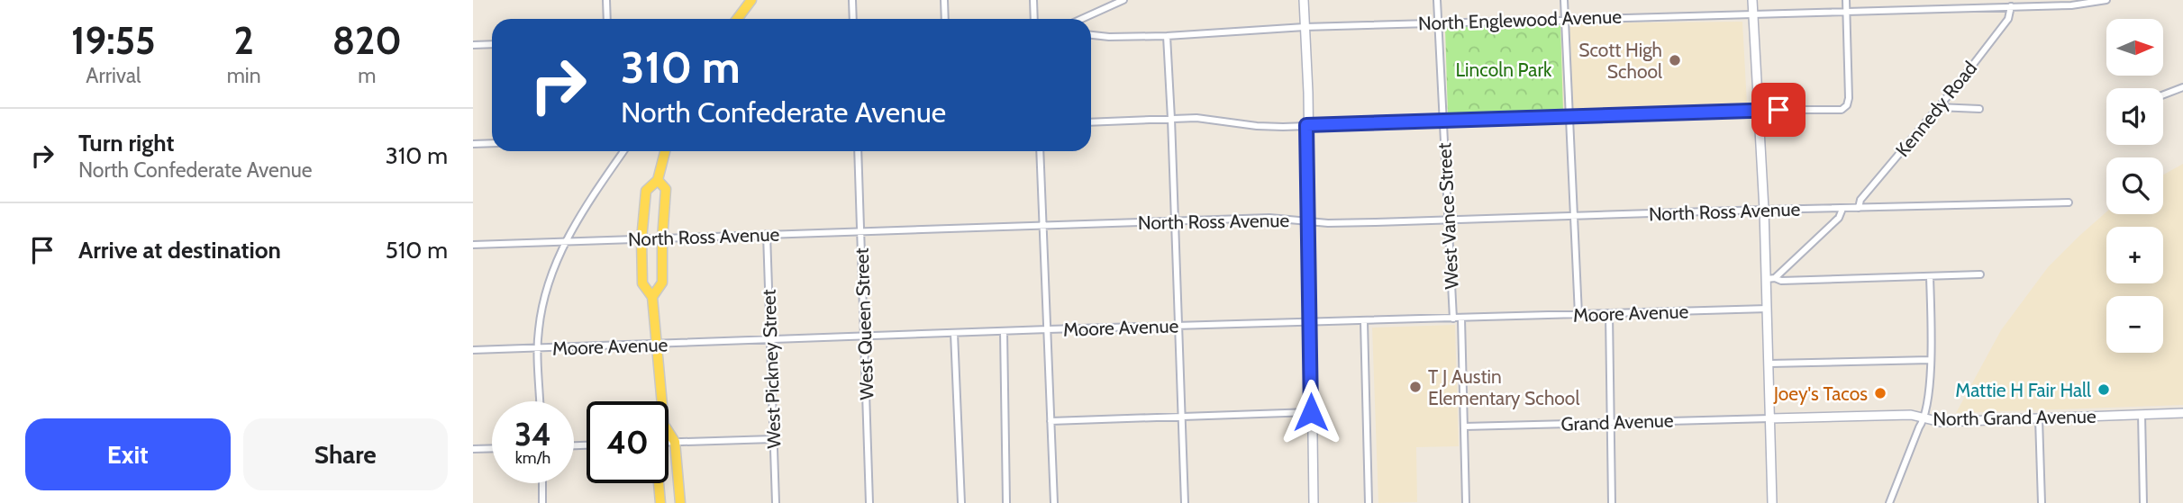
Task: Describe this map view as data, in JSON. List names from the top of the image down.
{
  "streets": {
    "street": [
      "North Englewood Avenue",
      "Kennedy Road",
      "North Ross Avenue",
      "West Vance Street",
      "Moore Avenue",
      "West Queen Street",
      "West Pickney Street",
      "North Grand Avenue",
      "Grand Avenue"
    ]
  },
  "crossings": [
    ["North Englewood Avenue", "Kennedy Road"],
    ["North Englewood Avenue", "West Vance Street"],
    ["Kennedy Road", "North Ross Avenue"],
    ["North Ross Avenue", "West Vance Street"],
    ["North Ross Avenue", "West Queen Street"],
    ["North Ross Avenue", "West Pickney Street"],
    ["West Vance Street", "Moore Avenue"],
    ["Moore Avenue", "West Queen Street"],
    ["Moore Avenue", "West Pickney Street"],
    ["North Grand Avenue", "Grand Avenue"]
  ],
  "parks": ["Lincoln Park"],
  "places": [
    "Scott High School",
    "T J Austin Elementary School",
    "Mattie H Fair Hall",
    "Joey's Tacos"
  ],
  "north": "right",
  "page": {
    "eta": [
      "19:55",
      "Arrival",
      "2",
      "min",
      "820",
      "m"
    ],
    "map_buttons": ["+", "−"],
    "turn": ["310 m", "North Confederate Avenue"],
    "list": [
      {
        "name": "Turn right",
        "note": "North Confederate Avenue",
        "value": "310 m"
      },
      {
        "name": "Arrive at destination",
        "value": "510 m"
      }
    ],
    "speed": "34 km/h",
    "limit": "40",
    "buttons": ["Exit", "Share"]
  }
}
